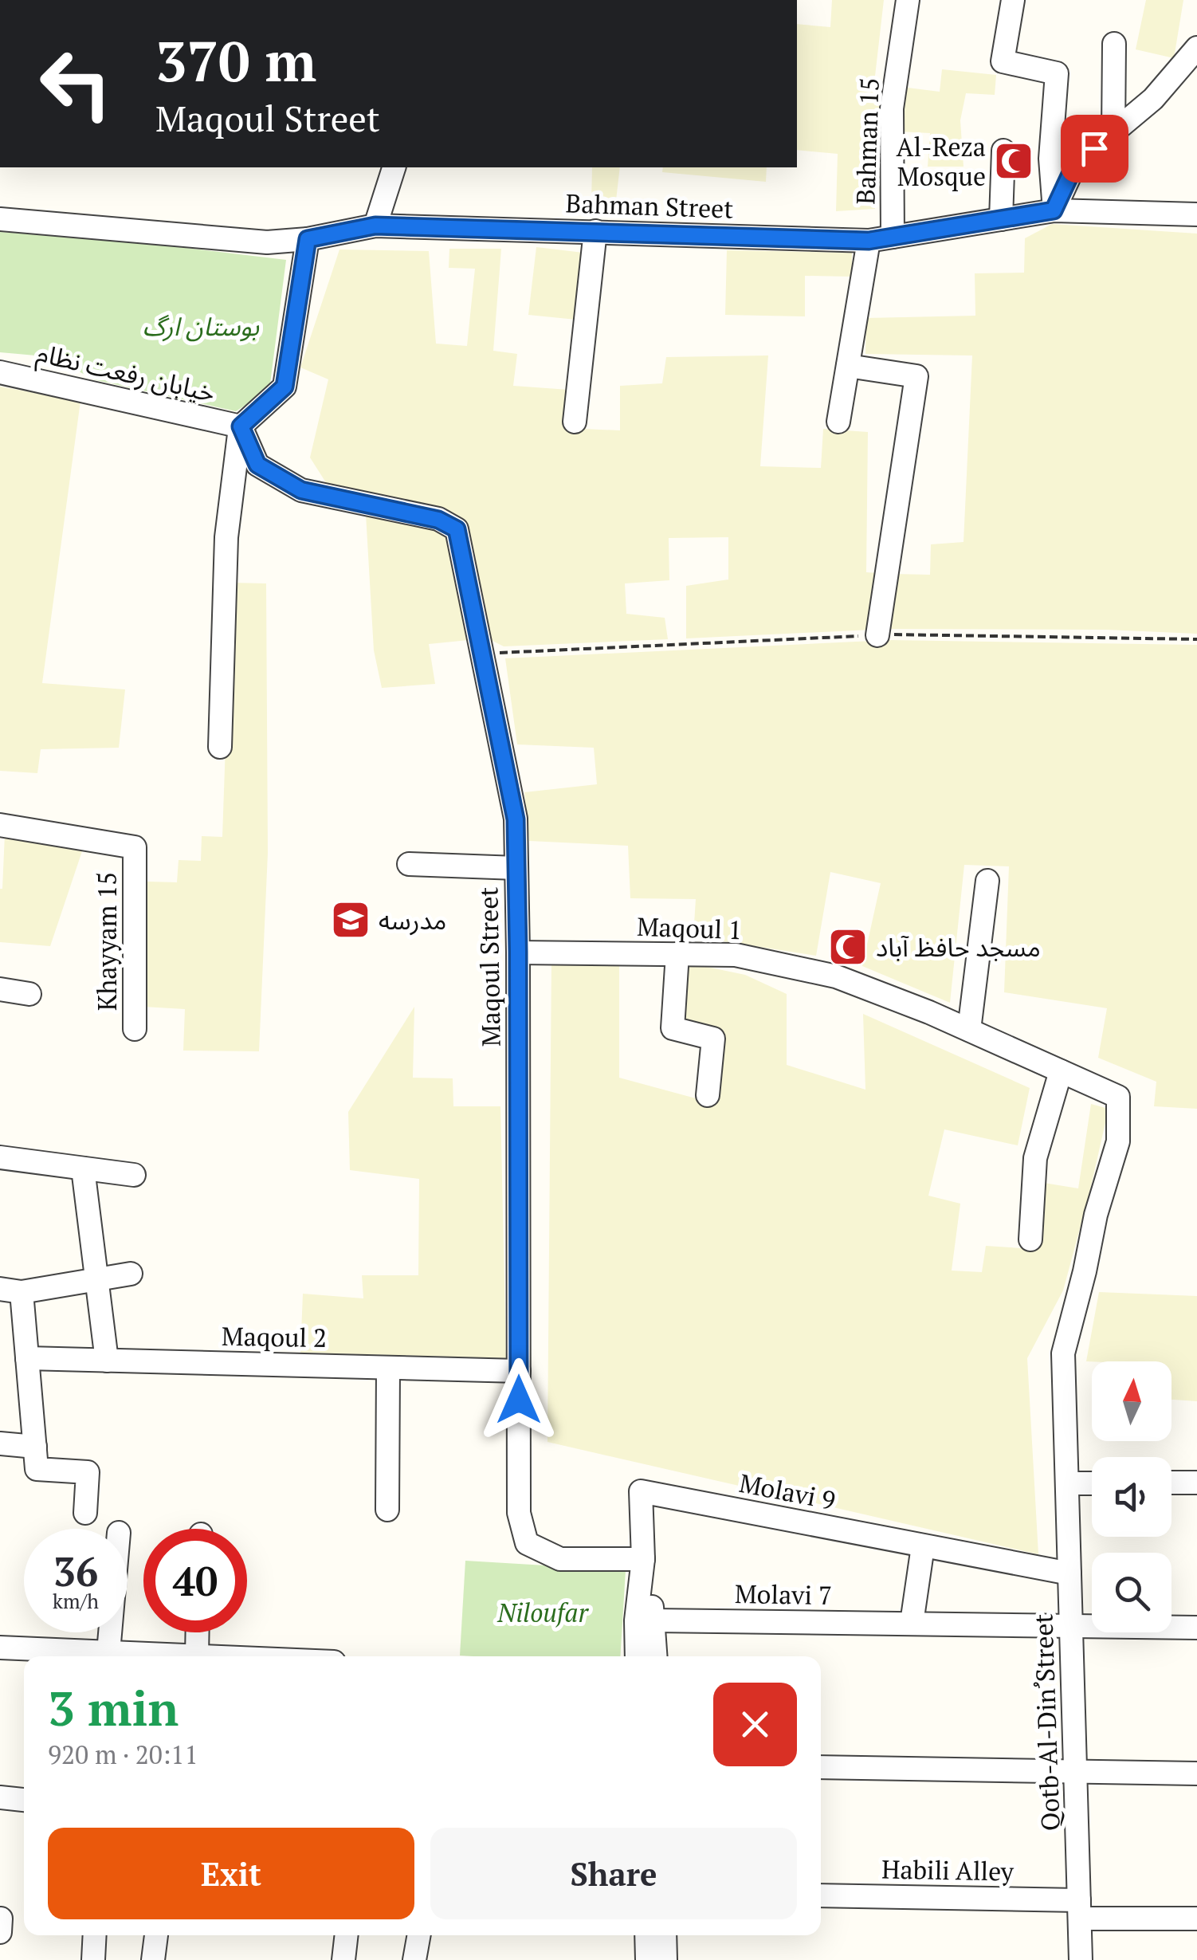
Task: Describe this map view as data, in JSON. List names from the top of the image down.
{
  "streets": {
    "street": [
      "Bahman 15",
      "Bahman Street",
      "خیابان رفعت نظام",
      "Maqoul 1",
      "Khayyam 15",
      "Maqoul Street",
      "Maqoul 2",
      "Molavi 9",
      "Molavi 7",
      "Qotb-Al-Din ُStreet",
      "Habili Alley"
    ]
  },
  "crossings": [
    ["Bahman 15", "Bahman Street"],
    ["خیابان رفعت نظام", "Maqoul Street"],
    ["Maqoul 1", "Maqoul Street"],
    ["Maqoul 1", "Qotb-Al-Din ُStreet"],
    ["Maqoul Street", "Maqoul 2"],
    ["Maqoul Street", "Molavi 9"],
    ["Molavi 9", "Qotb-Al-Din ُStreet"],
    ["Molavi 7", "Qotb-Al-Din ُStreet"],
    ["Qotb-Al-Din ُStreet", "Habili Alley"]
  ],
  "parks": ["بوستان ارگ", "Niloufar"],
  "places": {
    "mosque": ["Al-Reza Mosque", "مسجد حافظ آباد"],
    "school or university": ["مدرسه"]
  },
  "north": "top",
  "page": {
    "turn": ["370 m", "Maqoul Street"],
    "speed": "36 km/h",
    "limit": "40",
    "heading": ["3 min", "920 m · 20:11"],
    "buttons": ["Exit", "Share"]
  }
}
